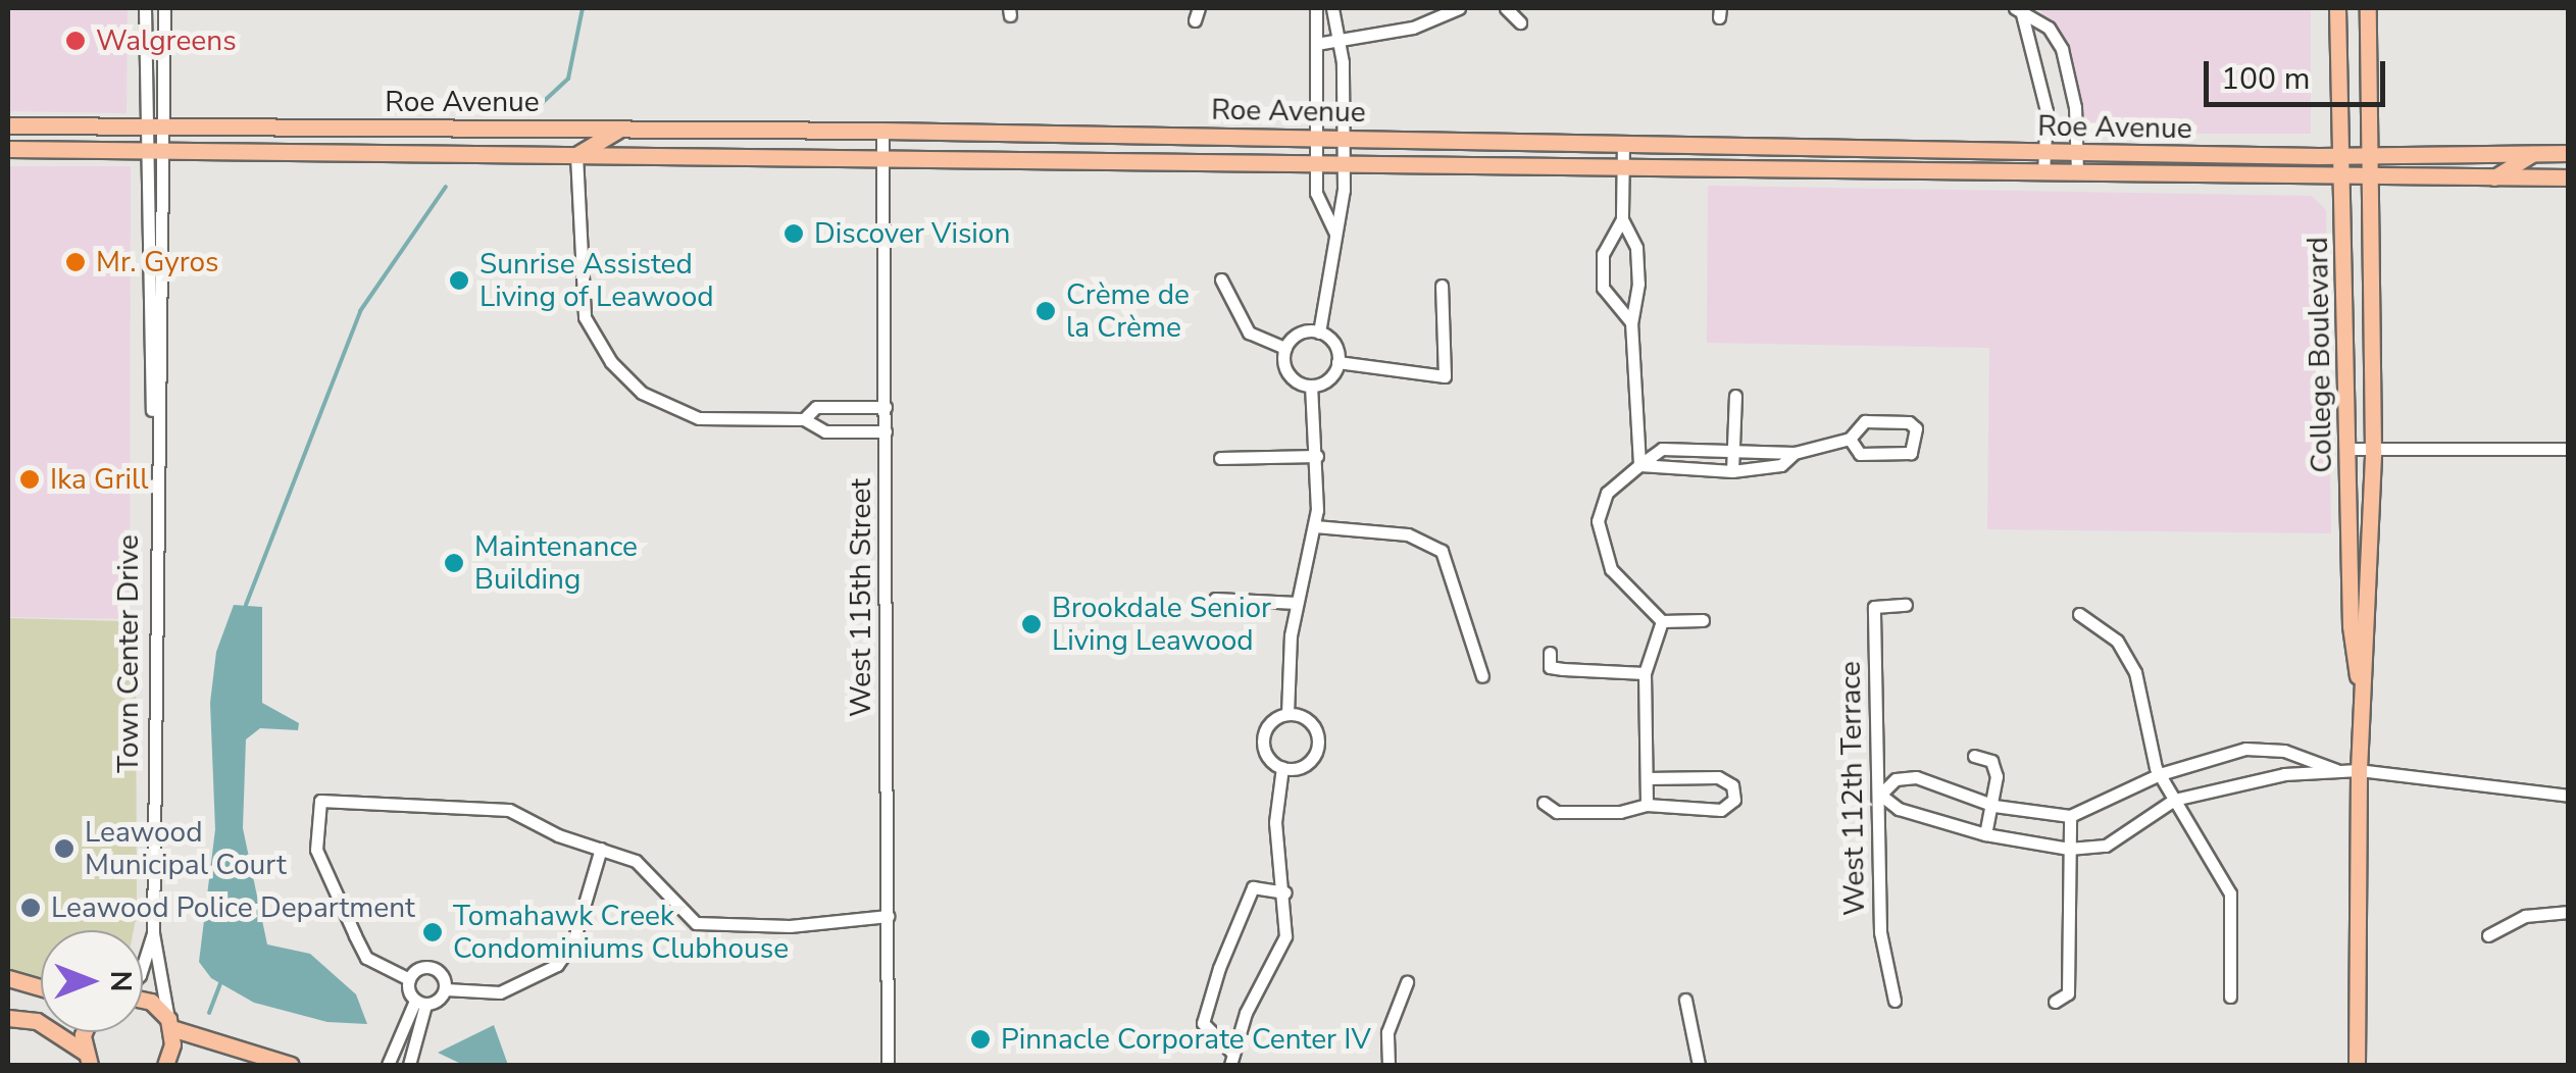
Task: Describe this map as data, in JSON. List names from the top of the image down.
{
  "streets": {
    "main road": ["Roe Avenue", "College Boulevard"],
    "street": ["West 115th Street", "Town Center Drive", "West 112th Terrace"]
  },
  "crossings": [
    ["Roe Avenue", "College Boulevard"],
    ["Roe Avenue", "West 115th Street"],
    ["Roe Avenue", "Town Center Drive"]
  ],
  "places": [
    "Walgreens",
    "Discover Vision",
    "Mr. Gyros",
    "Sunrise Assisted Living of Leawood",
    "Crème de la Crème",
    "Ika Grill",
    "Maintenance Building",
    "Brookdale Senior Living Leawood",
    "Leawood Municipal Court",
    "Leawood Police Department",
    "Tomahawk Creek Condominiums Clubhouse",
    "Pinnacle Corporate Center IV"
  ],
  "scale_bar": "100 m",
  "north": "right"
}
